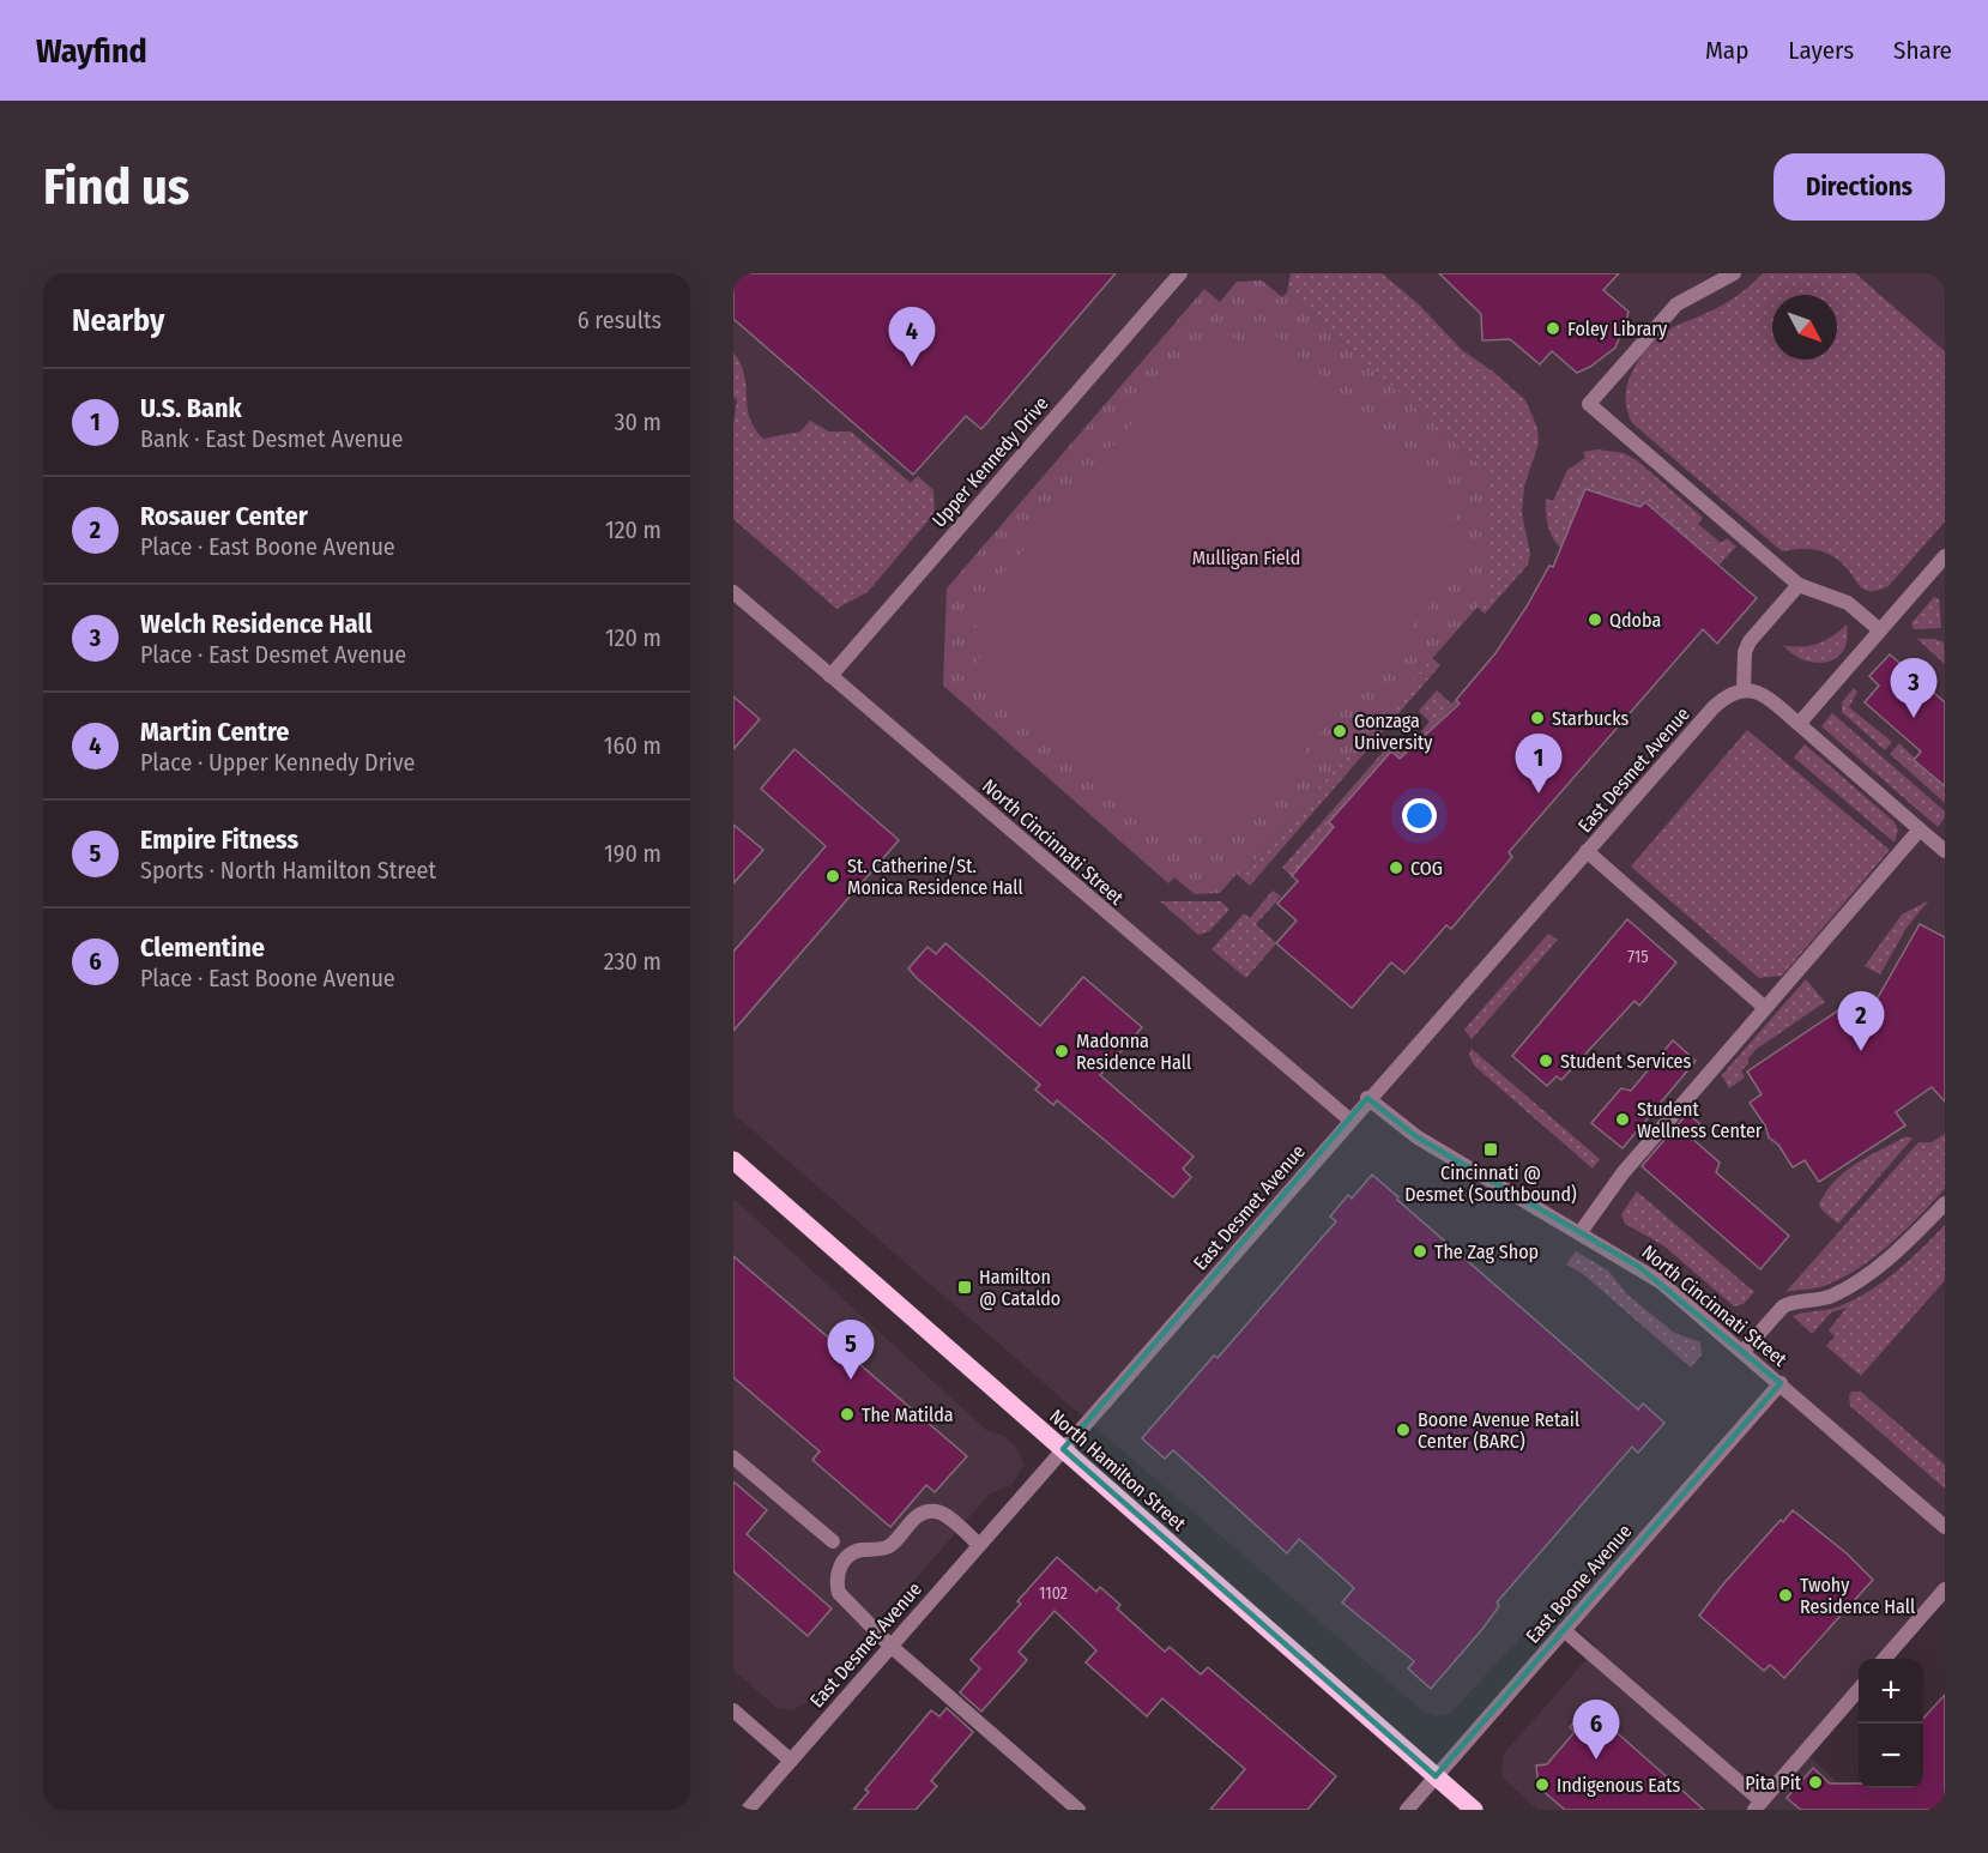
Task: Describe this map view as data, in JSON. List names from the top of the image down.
{
  "streets": {
    "main road": ["North Hamilton Street"],
    "street": [
      "Upper Kennedy Drive",
      "East Desmet Avenue",
      "North Cincinnati Street",
      "East Boone Avenue"
    ]
  },
  "crossings": [
    ["Upper Kennedy Drive", "North Cincinnati Street"],
    ["East Desmet Avenue", "North Cincinnati Street"],
    ["East Desmet Avenue", "North Hamilton Street"],
    ["North Cincinnati Street", "East Boone Avenue"],
    ["North Hamilton Street", "East Boone Avenue"]
  ],
  "parks": ["Mulligan Field"],
  "places": {
    "other": [
      "Foley Library",
      "Qdoba",
      "Starbucks",
      "Gonzaga University",
      "COG",
      "St. Catherine/St. Monica Residence Hall",
      "Madonna Residence Hall",
      "Student Services",
      "Student Wellness Center",
      "The Zag Shop",
      "The Matilda",
      "Boone Avenue Retail Center (BARC)",
      "Twohy Residence Hall",
      "Pita Pit",
      "Indigenous Eats"
    ],
    "transit": ["Cincinnati @ Desmet (Southbound)", "Hamilton @ Cataldo"]
  },
  "house_numbers": ["715", "1102"],
  "north": "bottom right",
  "page": {
    "header": "Wayfind",
    "nav": ["Map", "Layers", "Share"],
    "buttons": "Directions",
    "title": "Find us",
    "heading": ["Nearby", "6 results"],
    "pins": [
      "4",
      "3",
      "1",
      "2",
      "5",
      "6"
    ],
    "list": [
      {
        "mark": "1",
        "name": "U.S. Bank",
        "note": "Bank · East Desmet Avenue",
        "value": "30 m"
      },
      {
        "mark": "2",
        "name": "Rosauer Center",
        "note": "Place · East Boone Avenue",
        "value": "120 m"
      },
      {
        "mark": "3",
        "name": "Welch Residence Hall",
        "note": "Place · East Desmet Avenue",
        "value": "120 m"
      },
      {
        "mark": "4",
        "name": "Martin Centre",
        "note": "Place · Upper Kennedy Drive",
        "value": "160 m"
      },
      {
        "mark": "5",
        "name": "Empire Fitness",
        "note": "Sports · North Hamilton Street",
        "value": "190 m"
      },
      {
        "mark": "6",
        "name": "Clementine",
        "note": "Place · East Boone Avenue",
        "value": "230 m"
      }
    ],
    "map_buttons": ["+", "−"]
  }
}
